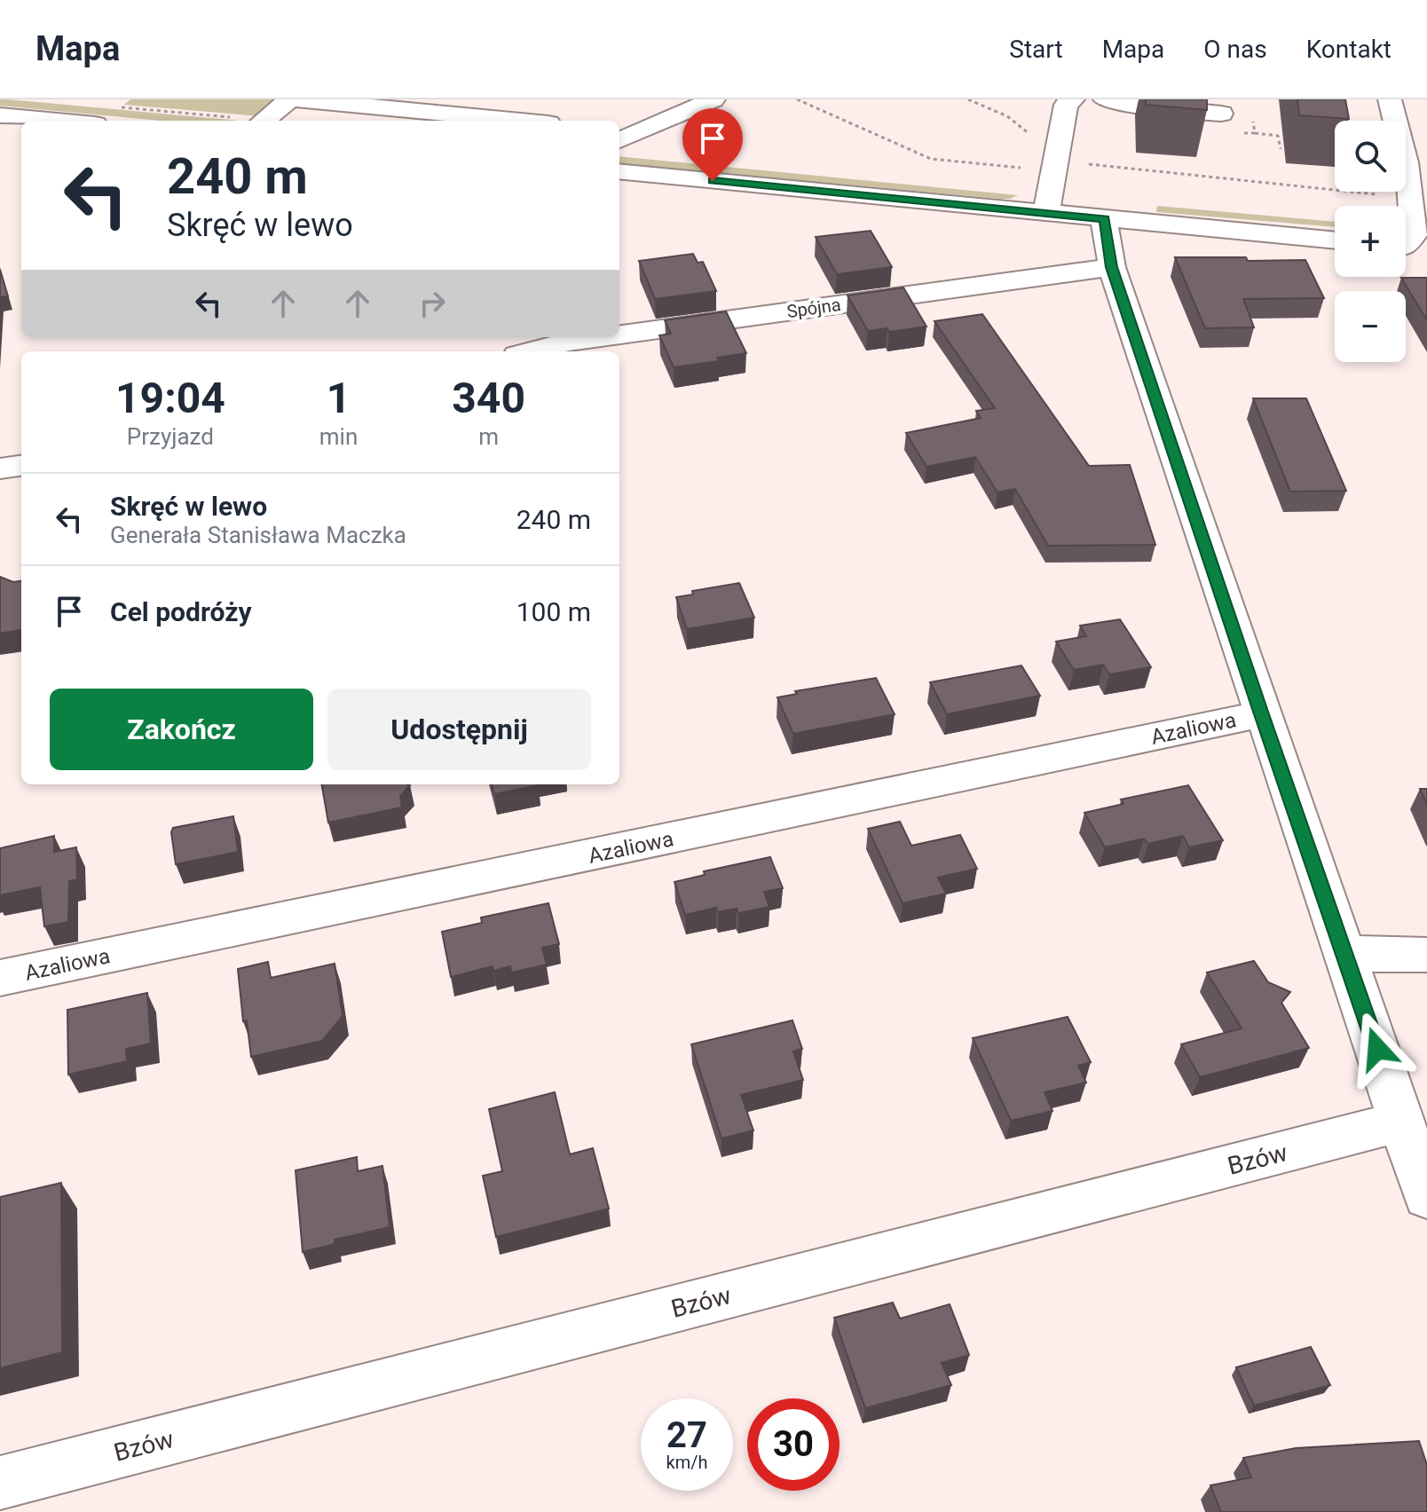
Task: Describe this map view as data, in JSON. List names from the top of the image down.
{
  "streets": {
    "street": ["Spójna", "Azaliowa", "Bzów"]
  },
  "page": {
    "header": "Mapa",
    "nav": [
      "Start",
      "Mapa",
      "O nas",
      "Kontakt"
    ],
    "map_buttons": ["+", "−"],
    "turn": ["240 m", "Skręć w lewo"],
    "eta": [
      "19:04",
      "Przyjazd",
      "1",
      "min",
      "340",
      "m"
    ],
    "list": [
      {
        "name": "Skręć w lewo",
        "note": "Generała Stanisława Maczka",
        "value": "240 m"
      },
      {
        "name": "Cel podróży",
        "value": "100 m"
      }
    ],
    "buttons": ["Zakończ", "Udostępnij"],
    "speed": "27 km/h",
    "limit": "30"
  }
}
